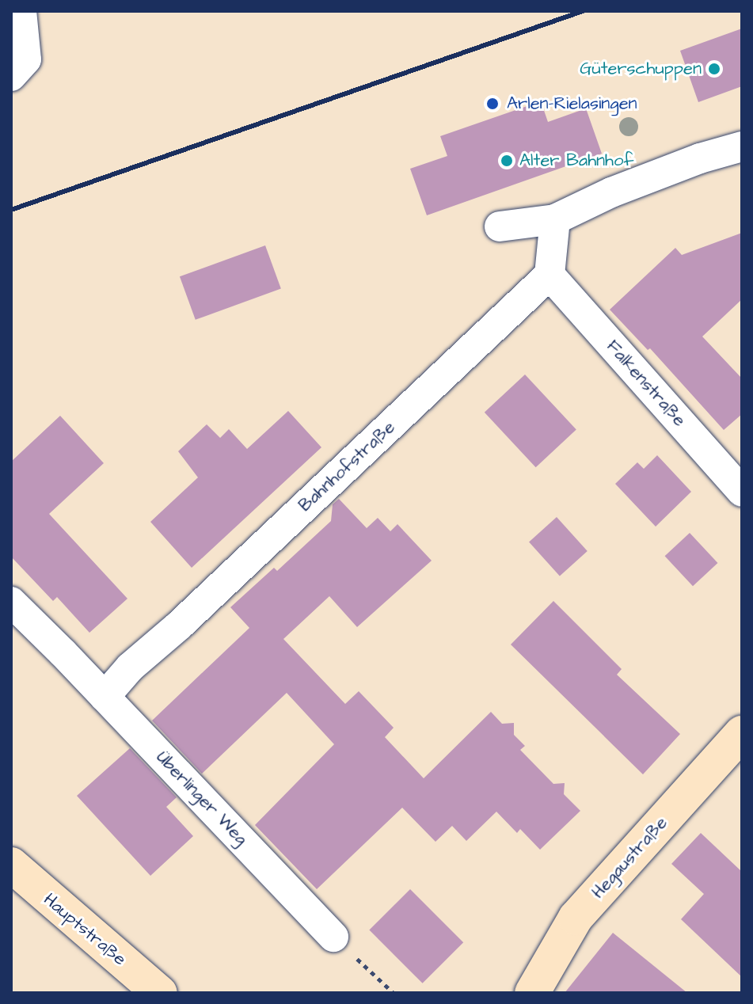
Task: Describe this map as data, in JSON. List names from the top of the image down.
{
  "streets": {
    "main road": ["Hegaustraße", "Hauptstraße"],
    "street": ["Falkenstraße", "Bahnhofstraße", "Überlinger Weg"]
  },
  "crossings": [
    ["Falkenstraße", "Bahnhofstraße"],
    ["Bahnhofstraße", "Überlinger Weg"]
  ],
  "places": ["Güterschuppen", "Arlen-Rielasingen", "Alter Bahnhof"]
}
